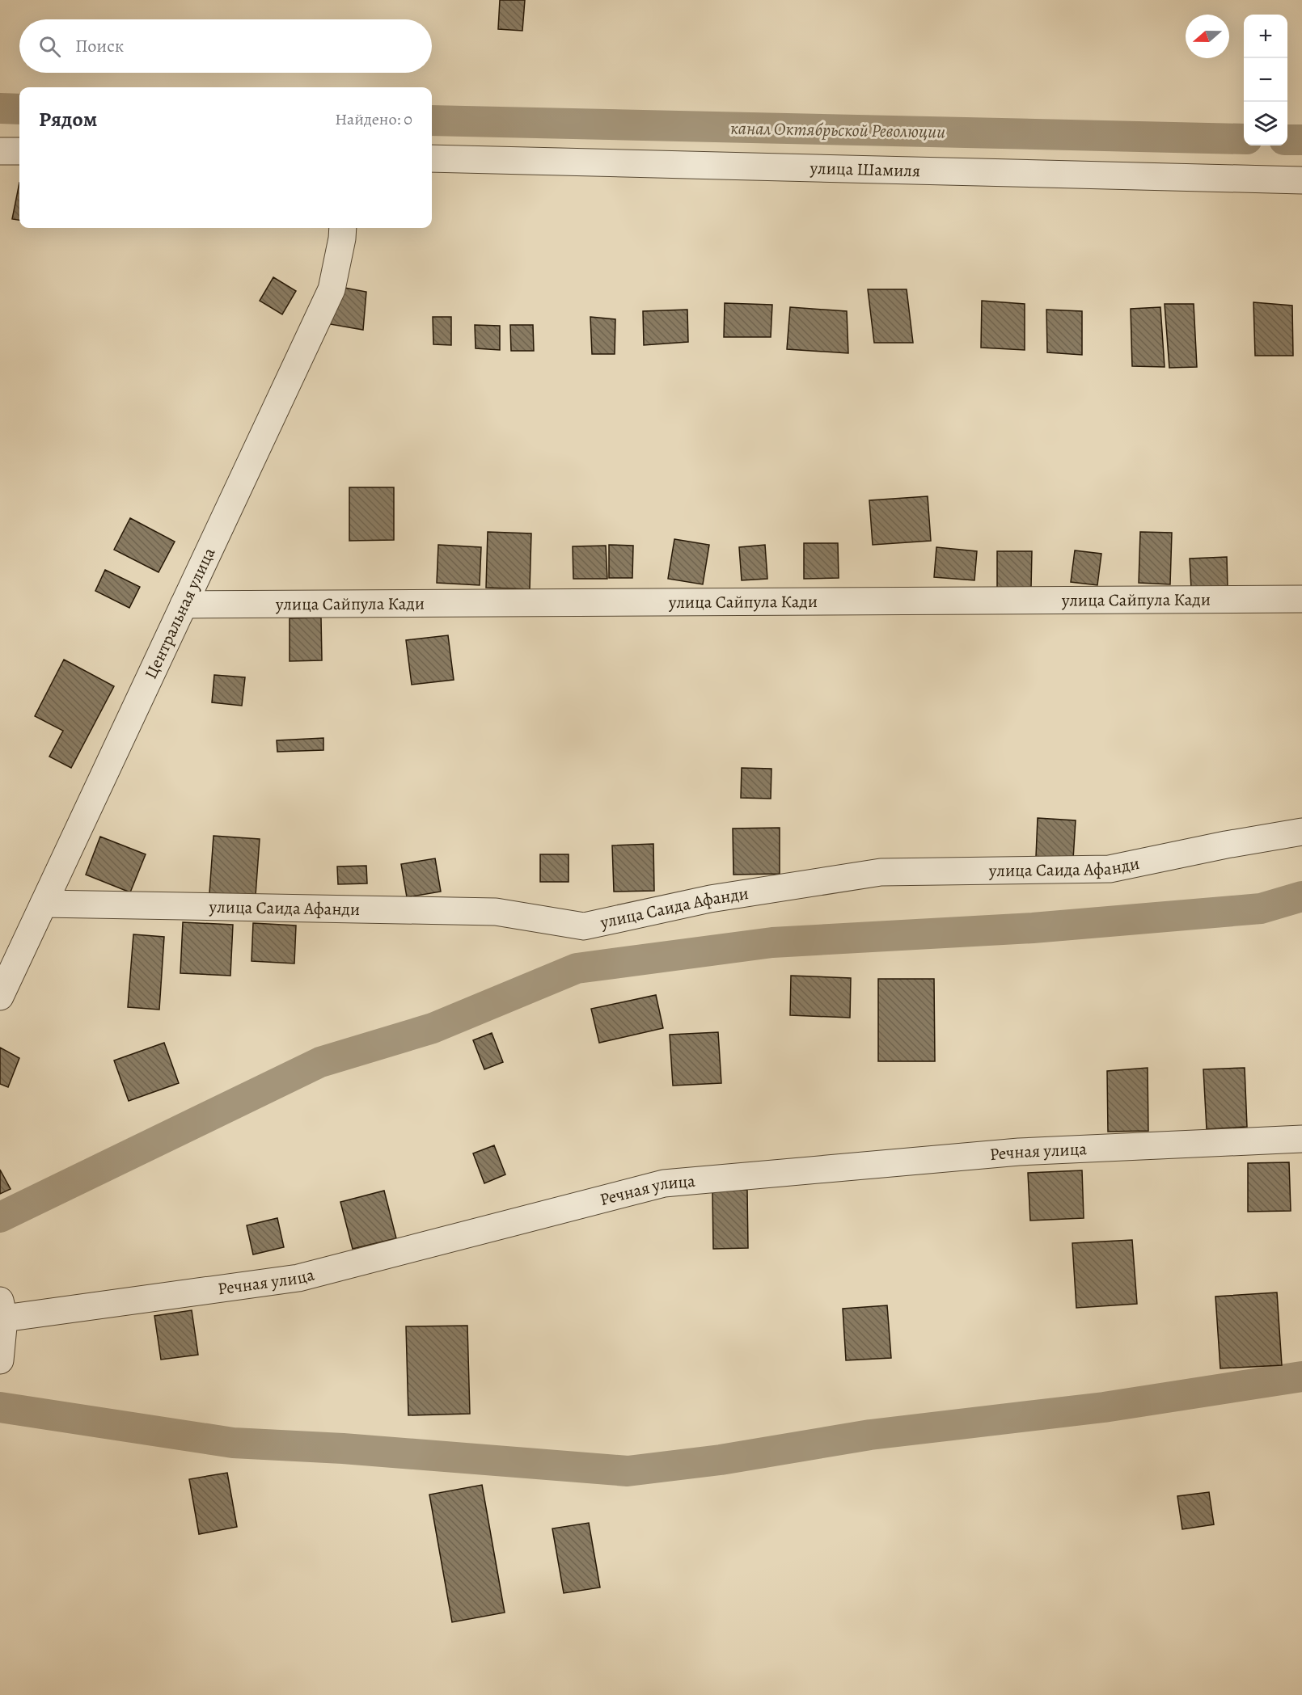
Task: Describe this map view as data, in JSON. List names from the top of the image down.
{
  "streets": {
    "street": [
      "улица Шамиля",
      "улица Сайпула Кади",
      "Центральная улица",
      "улица Саида Афанди",
      "Речная улица"
    ]
  },
  "crossings": [
    ["улица Сайпула Кади", "Центральная улица"],
    ["Центральная улица", "улица Саида Афанди"]
  ],
  "water": ["канал Октябрьской Революции"],
  "north": "left",
  "page": {
    "map_buttons": ["+", "−"],
    "search": "Поиск",
    "heading": ["Рядом", "Найдено: 0"]
  }
}
